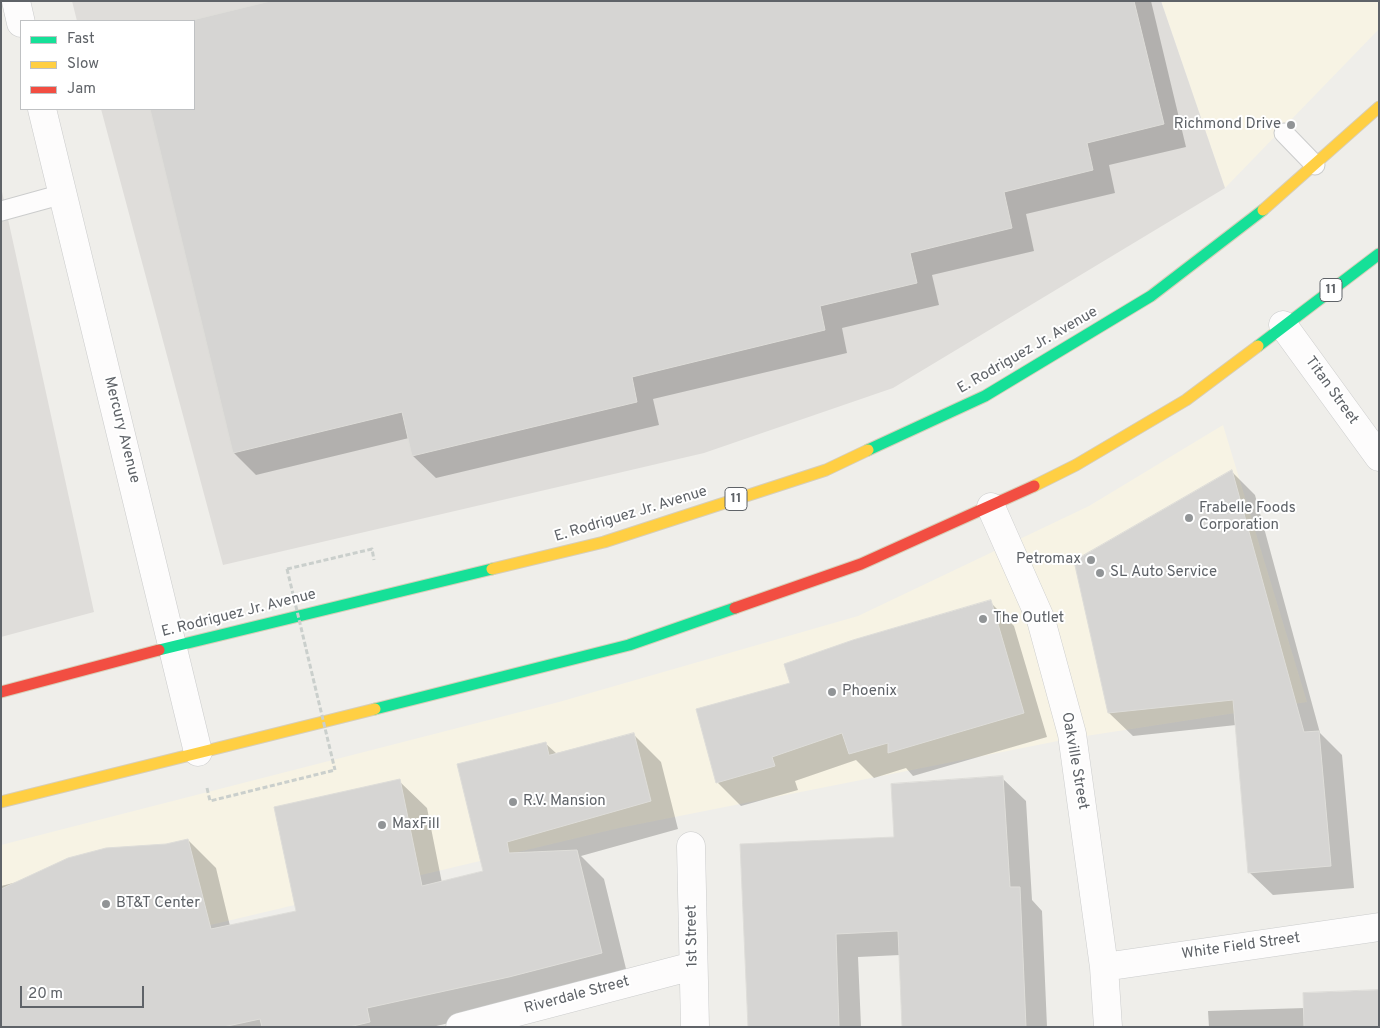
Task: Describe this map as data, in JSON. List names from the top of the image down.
{
  "streets": {
    "main road": ["11", "E. Rodriguez Jr. Avenue"],
    "street": [
      "Titan Street",
      "Mercury Avenue",
      "Oakville Street",
      "1st Street",
      "White Field Street",
      "Riverdale Street"
    ]
  },
  "crossings": [
    ["11", "Titan Street"],
    ["11", "Mercury Avenue"],
    ["11", "Oakville Street"],
    ["E. Rodriguez Jr. Avenue", "Mercury Avenue"],
    ["Oakville Street", "White Field Street"],
    ["1st Street", "Riverdale Street"]
  ],
  "places": [
    "Richmond Drive",
    "Frabelle Foods Corporation",
    "Petromax",
    "SL Auto Service",
    "The Outlet",
    "Phoenix",
    "R.V. Mansion",
    "MaxFill",
    "BT&T Center"
  ],
  "legend": ["Fast", "Slow", "Jam"],
  "scale_bar": "20 m"
}
